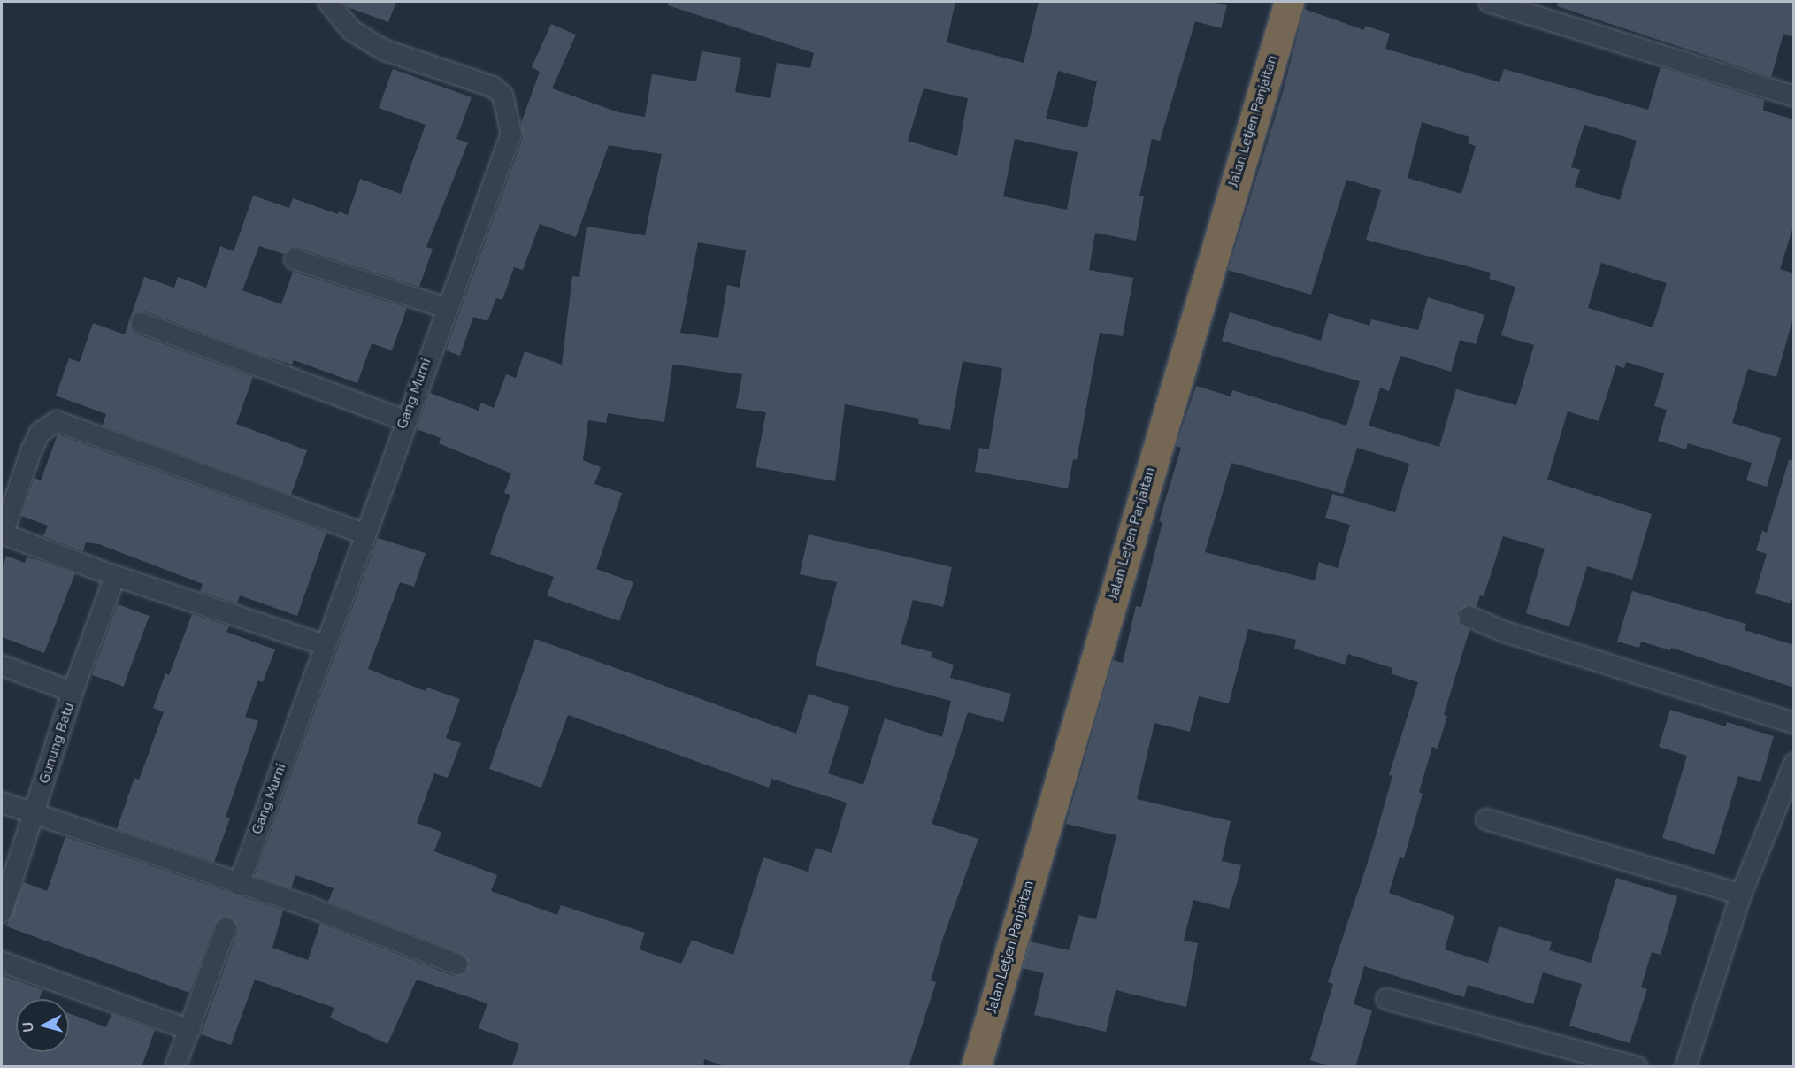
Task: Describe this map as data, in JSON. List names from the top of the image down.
{
  "streets": {
    "highway": ["Jalan Letjen Panjaitan"],
    "street": ["Gang Murni", "Gunung Batu"]
  },
  "north": "left"
}
